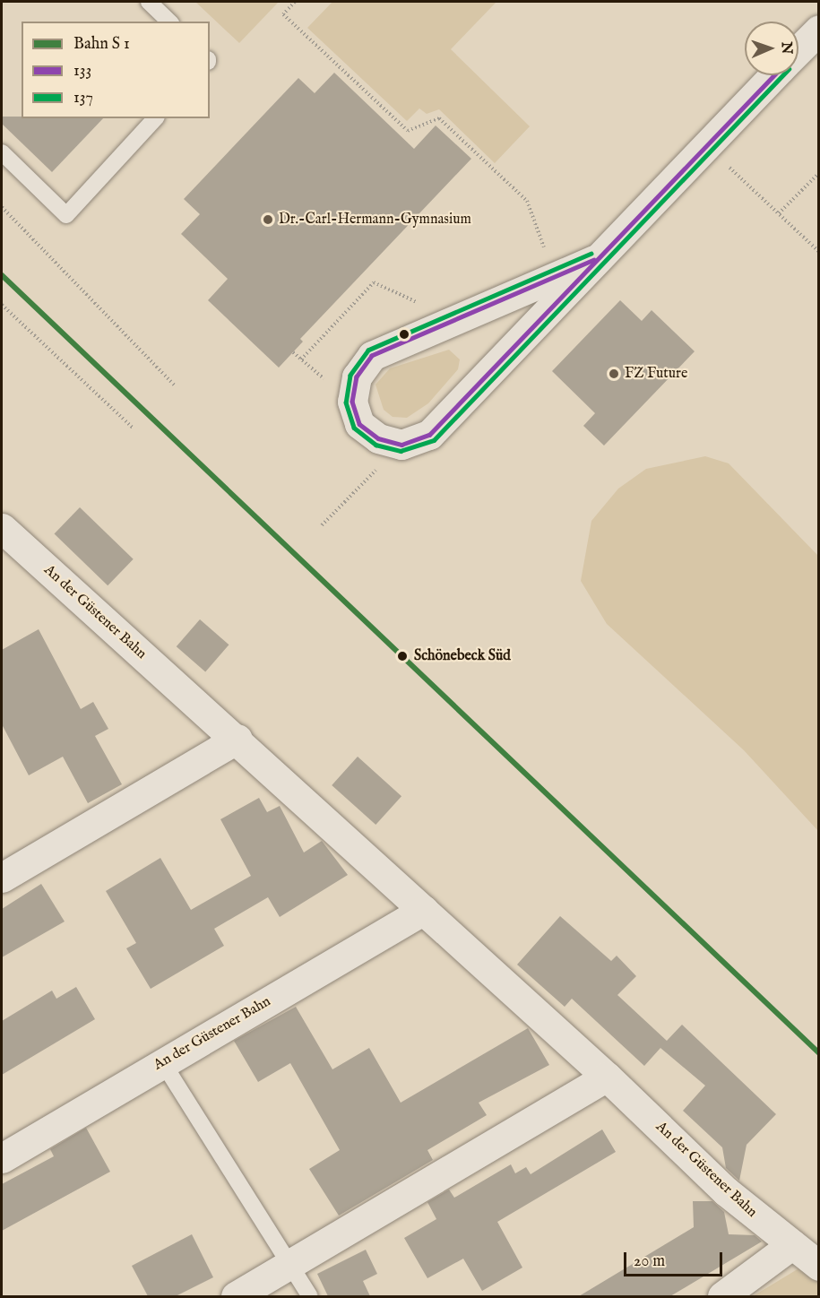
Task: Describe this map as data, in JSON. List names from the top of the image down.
{
  "streets": {
    "street": ["An der Güstener Bahn"]
  },
  "places": ["Dr.-Carl-Hermann-Gymnasium", "FZ Future", "Schönebeck Süd"],
  "lines": ["transit line 133", "transit line 137"],
  "legend": ["Bahn S 1", "133", "137"],
  "scale_bar": "20 m",
  "north": "right"
}
